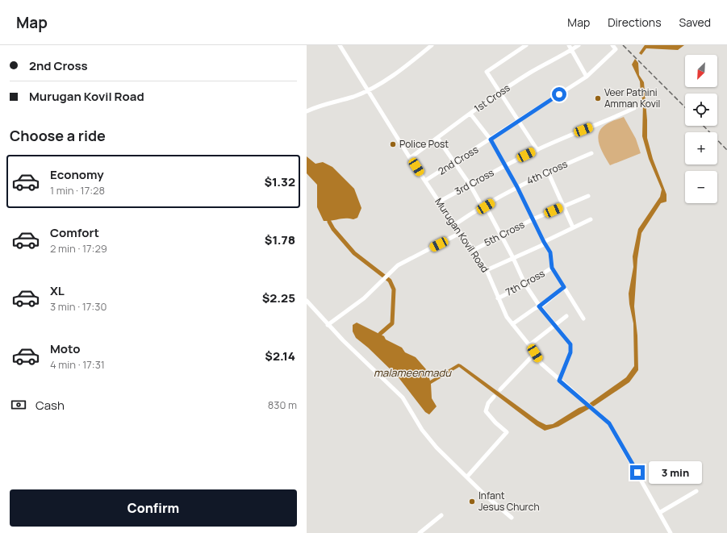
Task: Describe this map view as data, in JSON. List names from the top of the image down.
{
  "streets": {
    "street": [
      "1st Cross",
      "2nd Cross",
      "4th Cross",
      "3rd Cross",
      "5th Cross",
      "Murugan Kovil Road",
      "7th Cross"
    ]
  },
  "crossings": [
    ["1st Cross", "Murugan Kovil Road"],
    ["2nd Cross", "Murugan Kovil Road"],
    ["4th Cross", "Murugan Kovil Road"],
    ["3rd Cross", "Murugan Kovil Road"],
    ["5th Cross", "Murugan Kovil Road"],
    ["Murugan Kovil Road", "7th Cross"]
  ],
  "water": ["malameenmadu"],
  "places": ["Veer Pathini Amman Kovil", "Police Post", "Infant Jesus Church"],
  "north": "bottom left",
  "page": {
    "header": "Map",
    "nav": ["Map", "Directions", "Saved"],
    "banner": ["2nd Cross", "Murugan Kovil Road"],
    "map_buttons": ["+", "−"],
    "heading": "Choose a ride",
    "list": [
      {
        "name": "Economy",
        "note": "1 min · 17:28",
        "value": "$1.32"
      },
      {
        "name": "Comfort",
        "note": "2 min · 17:29",
        "value": "$1.78"
      },
      {
        "name": "XL",
        "note": "3 min · 17:30",
        "value": "$2.25"
      },
      {
        "name": "Moto",
        "note": "4 min · 17:31",
        "value": "$2.14"
      }
    ],
    "pay": ["Cash", "830 m"],
    "bubble": "3 min",
    "buttons": "Confirm"
  }
}
